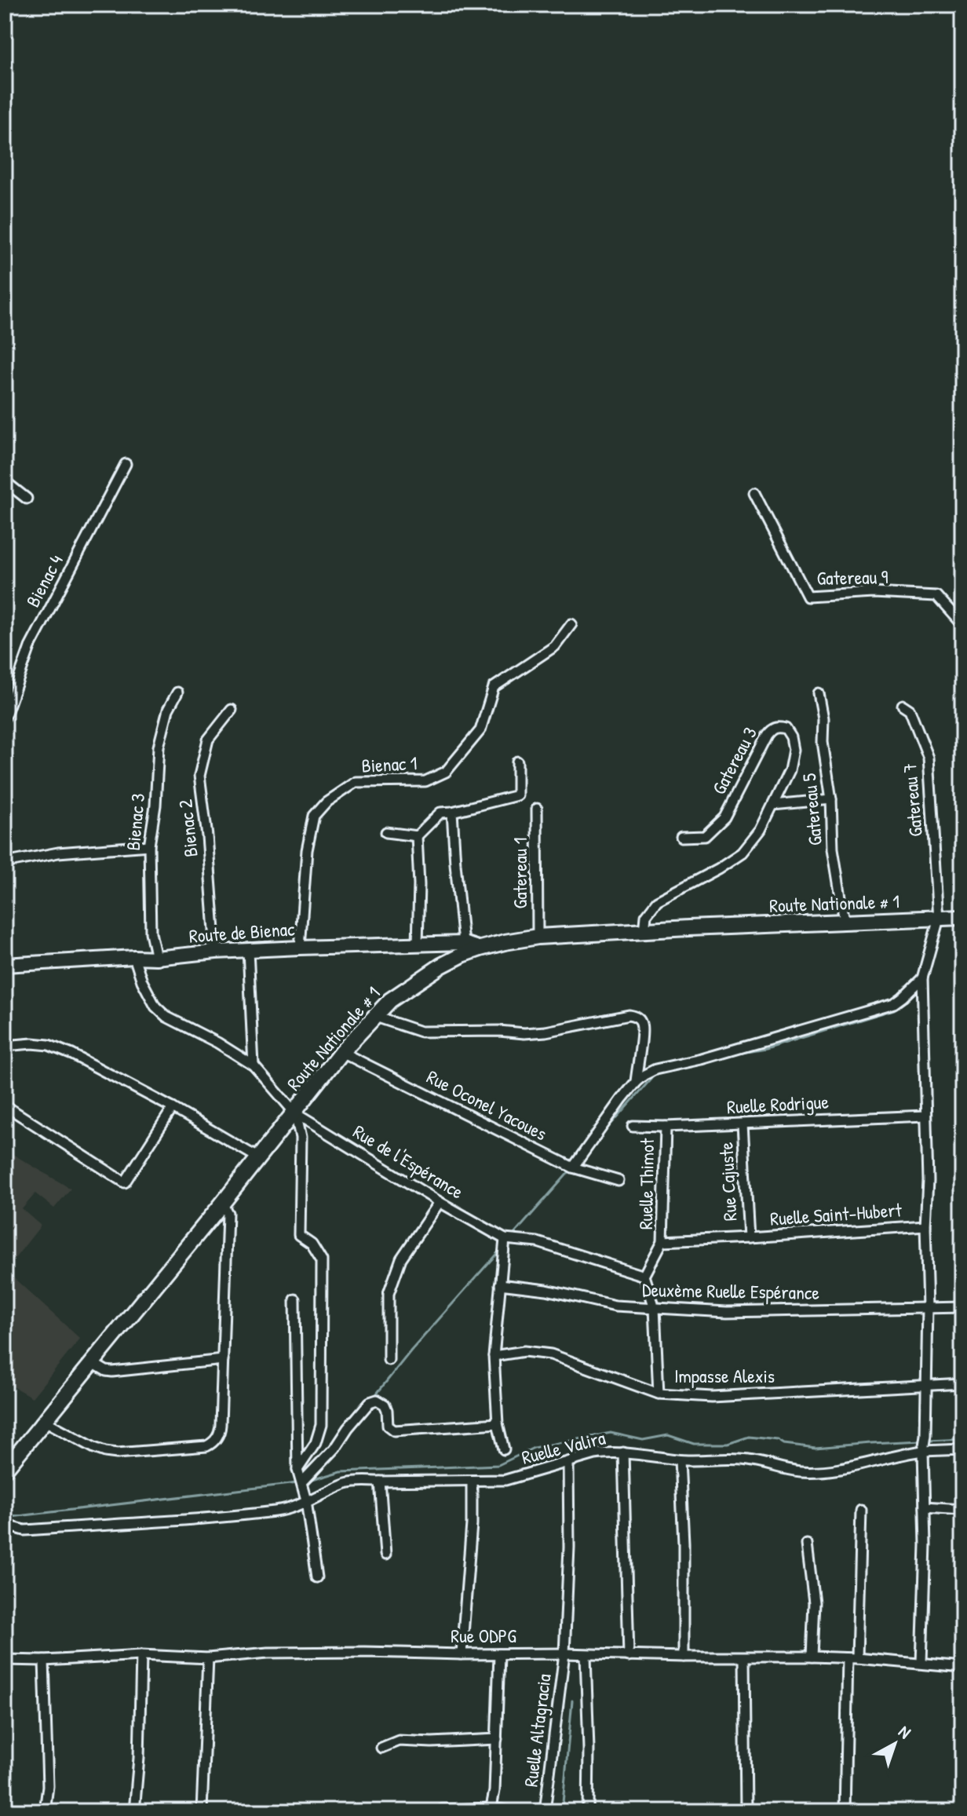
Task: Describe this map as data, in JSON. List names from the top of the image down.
{
  "streets": {
    "main road": ["Route Nationale # 1", "Route de Bienac"],
    "street": [
      "Gatereau 9",
      "Bienac 4",
      "Gatereau 3",
      "Bienac 1",
      "Gatereau 7",
      "Gatereau 5",
      "Bienac 3",
      "Bienac 2",
      "Gatereau 1",
      "Ruelle Rodrigue",
      "Rue Oconel Yacoues",
      "Rue de l'Espérance",
      "Rue Cajuste",
      "Ruelle Thimot",
      "Ruelle Saint-Hubert",
      "Deuxème Ruelle Espérance",
      "Impasse Alexis",
      "Ruelle Valira",
      "Rue ODPG",
      "Ruelle Altagracia"
    ]
  },
  "crossings": [
    ["Gatereau 3", "Route Nationale # 1"],
    ["Bienac 1", "Route de Bienac"],
    ["Gatereau 7", "Route Nationale # 1"],
    ["Gatereau 7", "Ruelle Rodrigue"],
    ["Gatereau 7", "Ruelle Saint-Hubert"],
    ["Gatereau 7", "Deuxème Ruelle Espérance"],
    ["Gatereau 7", "Impasse Alexis"],
    ["Gatereau 7", "Ruelle Valira"],
    ["Gatereau 5", "Route Nationale # 1"],
    ["Bienac 3", "Route de Bienac"],
    ["Bienac 2", "Route de Bienac"],
    ["Gatereau 1", "Route Nationale # 1"],
    ["Route Nationale # 1", "Route de Bienac"],
    ["Route Nationale # 1", "Rue Oconel Yacoues"],
    ["Route Nationale # 1", "Rue de l'Espérance"],
    ["Ruelle Rodrigue", "Rue Cajuste"],
    ["Ruelle Rodrigue", "Ruelle Thimot"],
    ["Rue Cajuste", "Ruelle Saint-Hubert"],
    ["Ruelle Thimot", "Ruelle Saint-Hubert"],
    ["Ruelle Valira", "Ruelle Altagracia"],
    ["Rue ODPG", "Ruelle Altagracia"]
  ],
  "north": "top right"
}
